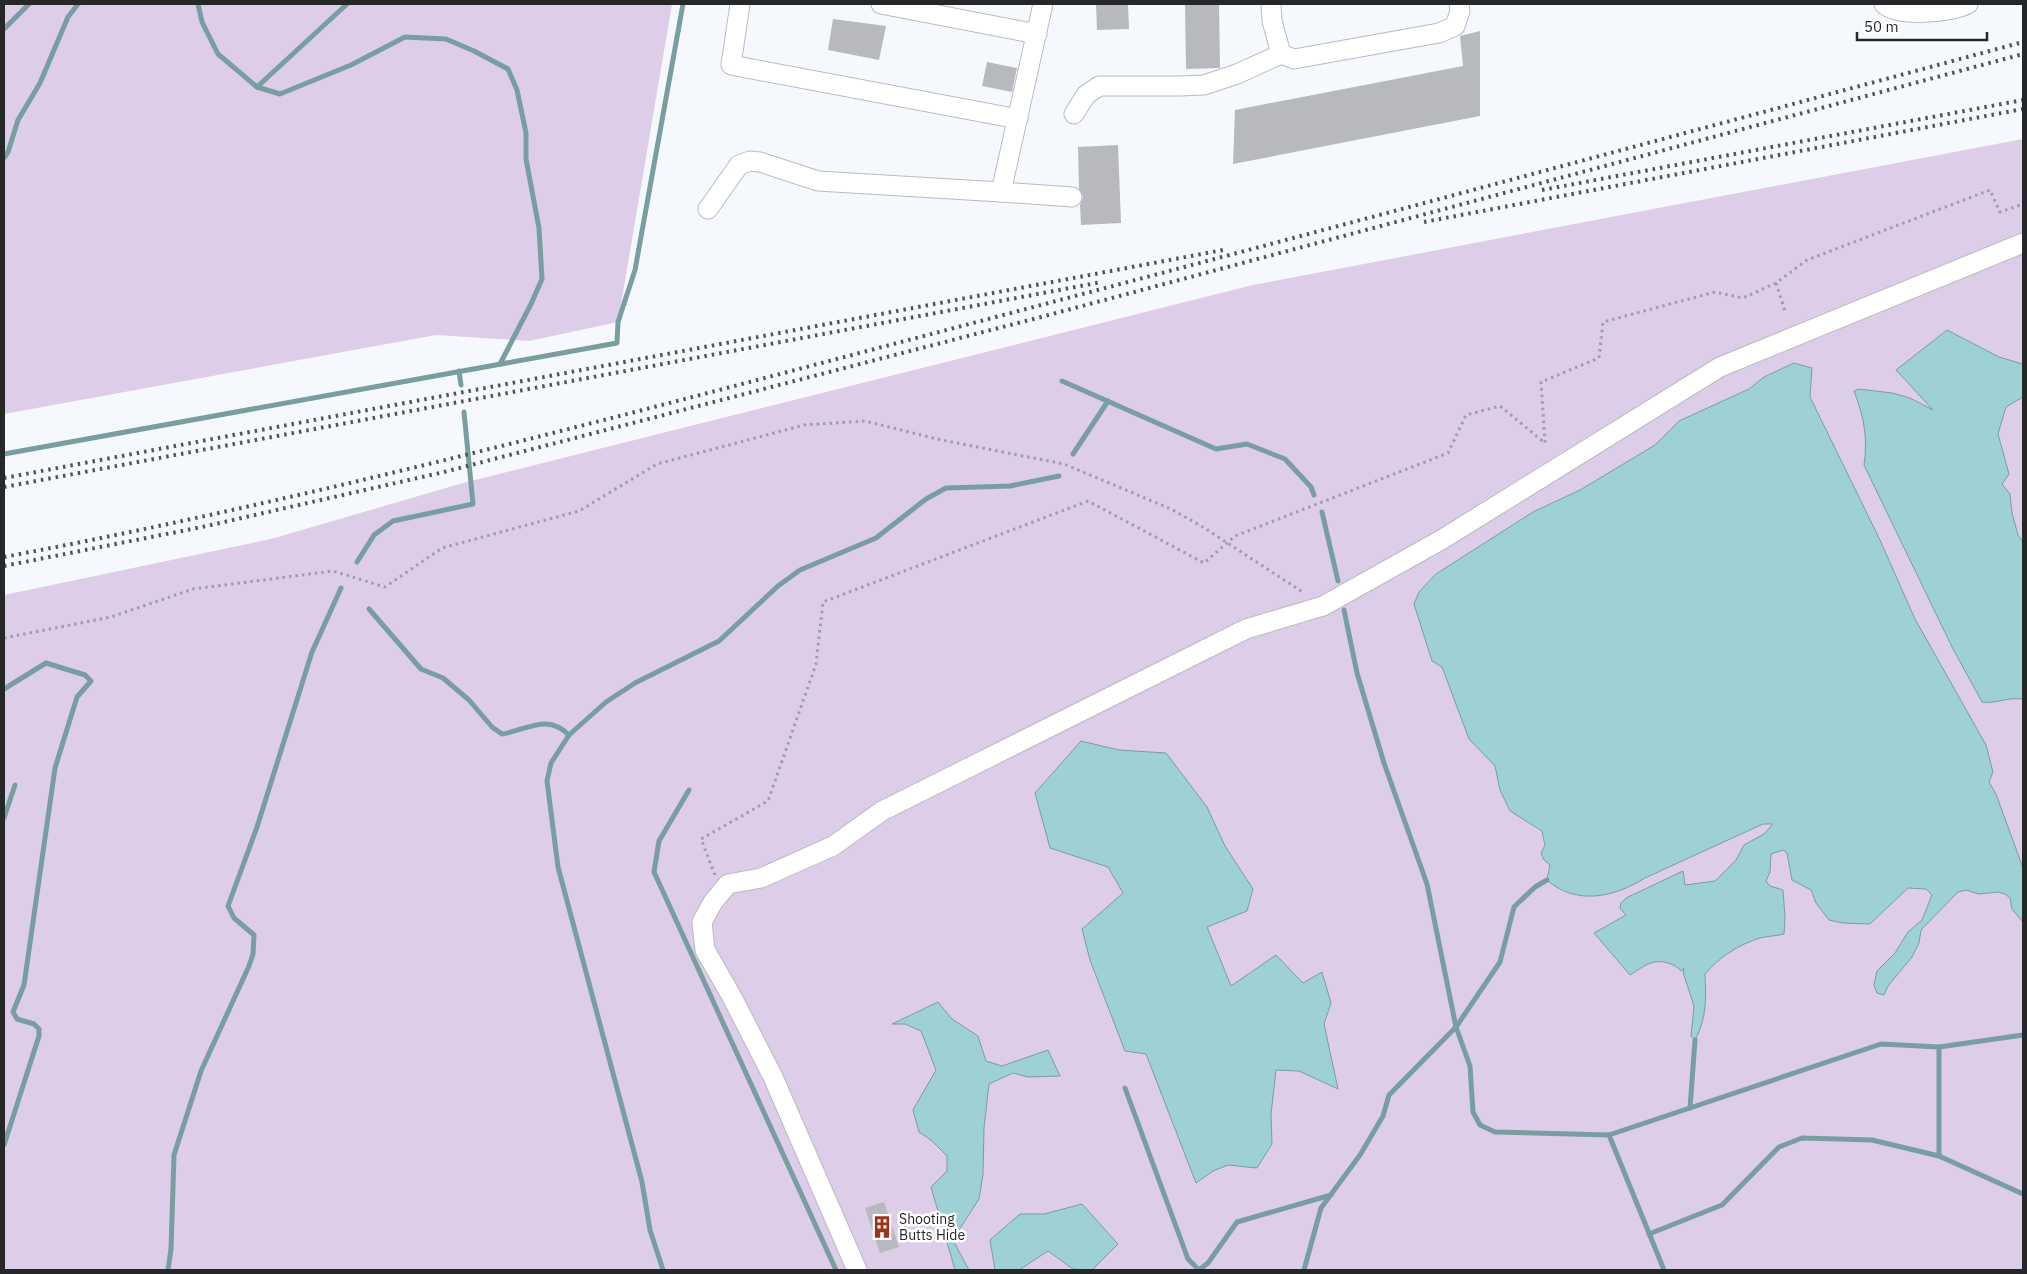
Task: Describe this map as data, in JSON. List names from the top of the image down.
{
  "places": {
    "building": ["Shooting Butts Hide"]
  },
  "scale_bar": "50 m"
}
